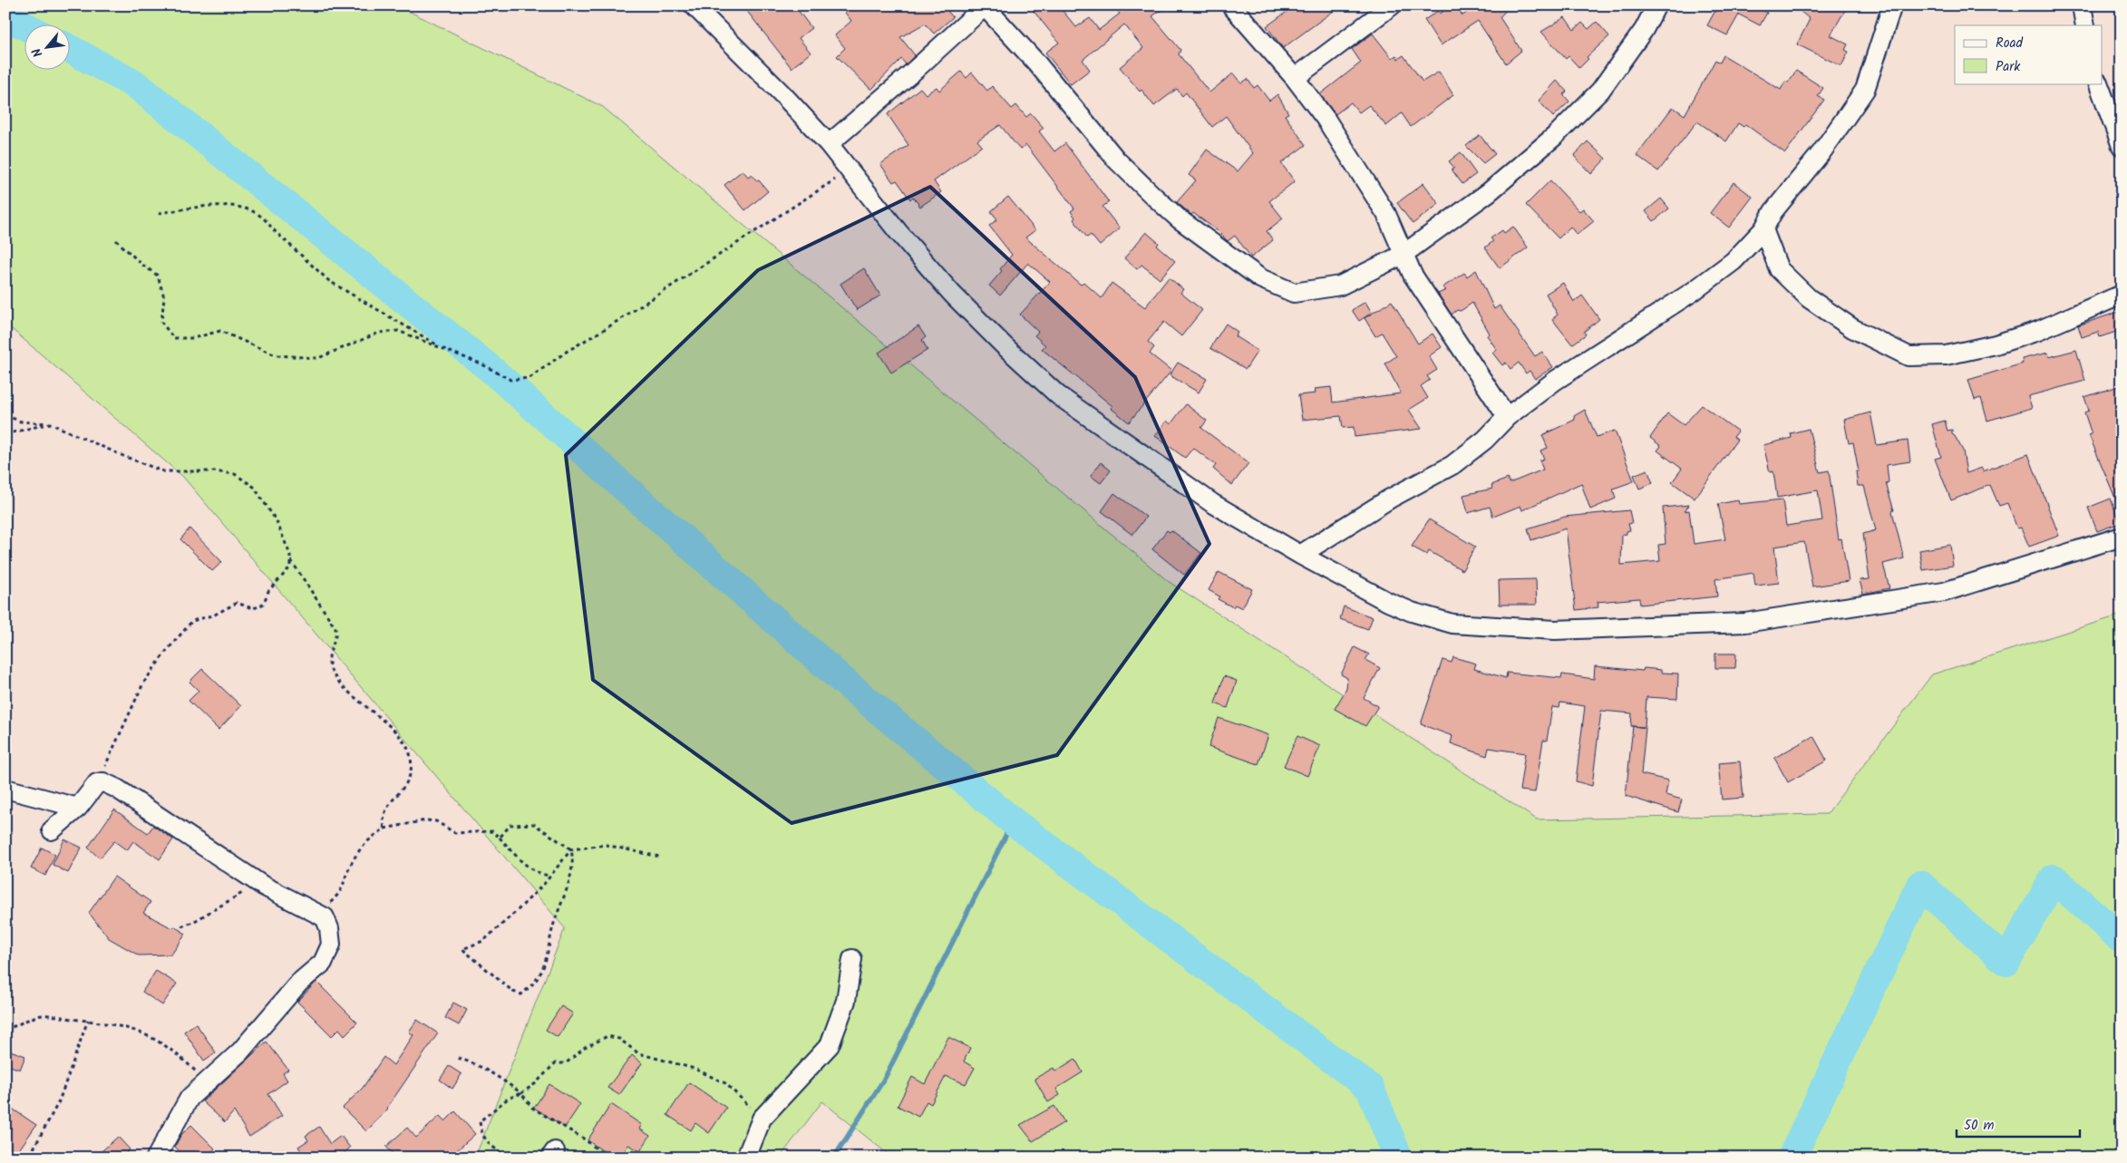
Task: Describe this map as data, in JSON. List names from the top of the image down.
{
  "legend": ["Road", "Park"],
  "scale_bar": "50 m",
  "north": "bottom left"
}
